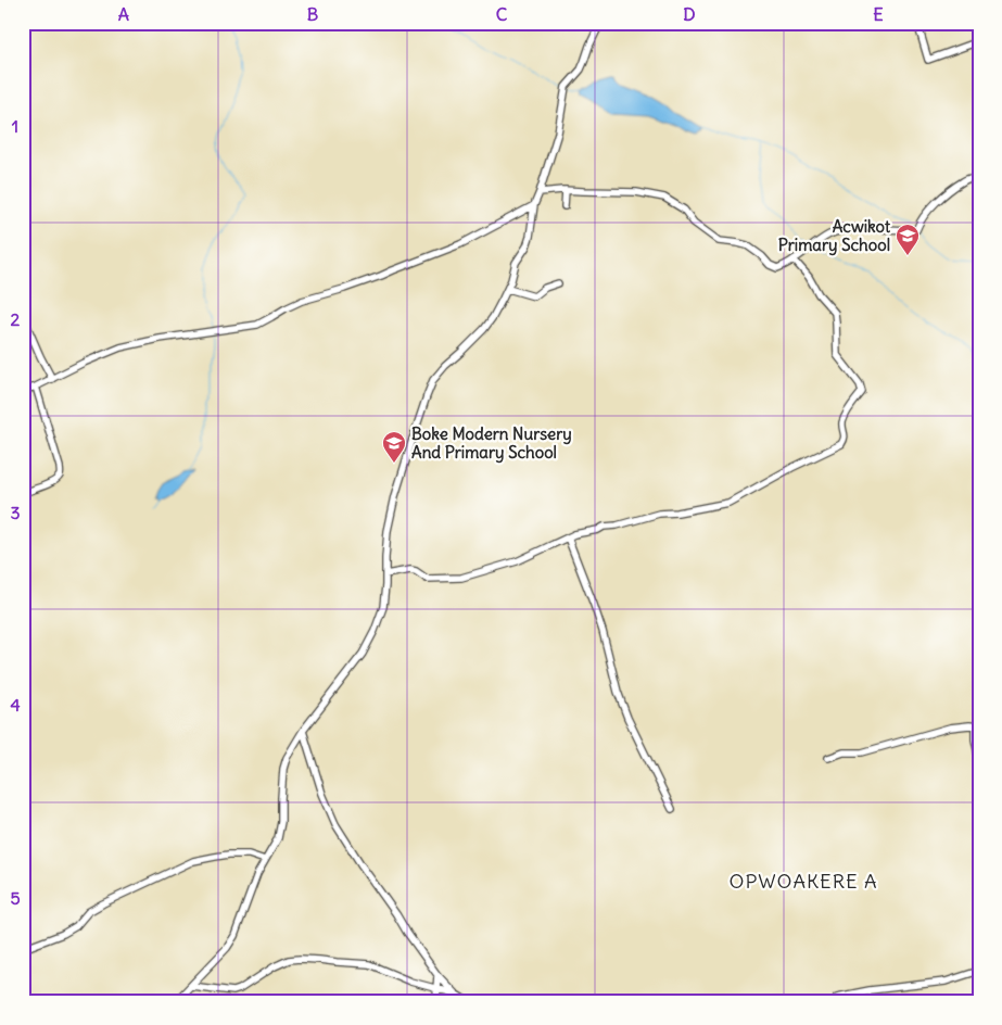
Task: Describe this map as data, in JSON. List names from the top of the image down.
{
  "districts": ["OPWOAKERE A"],
  "places": {
    "school or university": ["Acwikot Primary School", "Boke Modern Nursery And Primary School"]
  },
  "grid": {
    "columns": [
      "A",
      "B",
      "C",
      "D",
      "E"
    ],
    "rows": [
      "1",
      "2",
      "3",
      "4",
      "5"
    ]
  }
}
